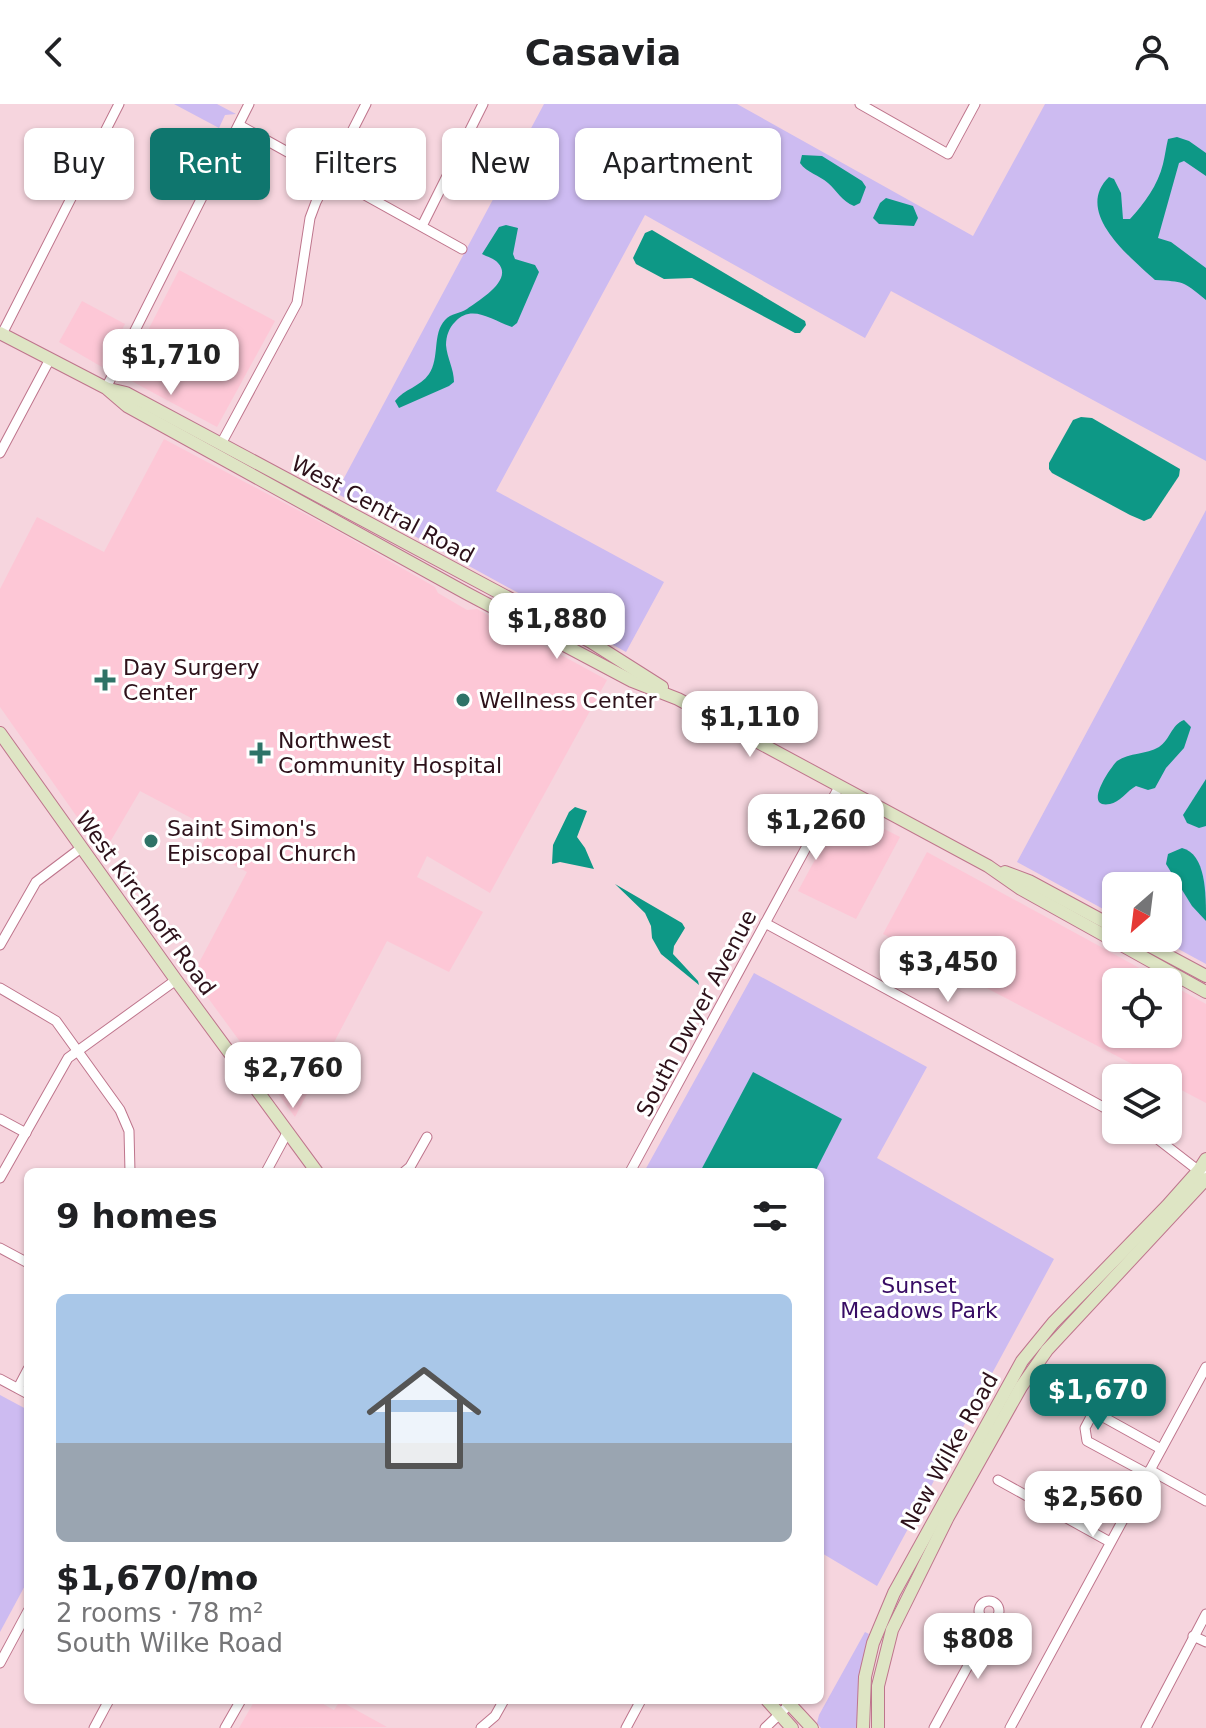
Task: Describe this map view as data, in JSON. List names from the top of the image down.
{
  "streets": {
    "main road": ["West Central Road", "West Kirchhoff Road", "New Wilke Road"],
    "street": ["South Dwyer Avenue"]
  },
  "crossings": [
    ["West Central Road", "South Dwyer Avenue"]
  ],
  "parks": ["Sunset Meadows Park"],
  "places": {
    "health": ["Day Surgery Center", "Northwest Community Hospital"],
    "other": ["Wellness Center", "Saint Simon's Episcopal Church"]
  },
  "north": "bottom left",
  "page": {
    "header": "Casavia",
    "chip": [
      "Buy",
      "Rent",
      "Filters",
      "New",
      "Apartment"
    ],
    "price": [
      "$1,710",
      "$1,880",
      "$1,110",
      "$1,260",
      "$3,450",
      "$2,760",
      "$1,670",
      "$2,560",
      "$808"
    ],
    "heading": "9 homes",
    "list": [
      {
        "name": "$1,670/mo",
        "note": "2 rooms · 78 m² · South Wilke Road"
      }
    ]
  }
}
